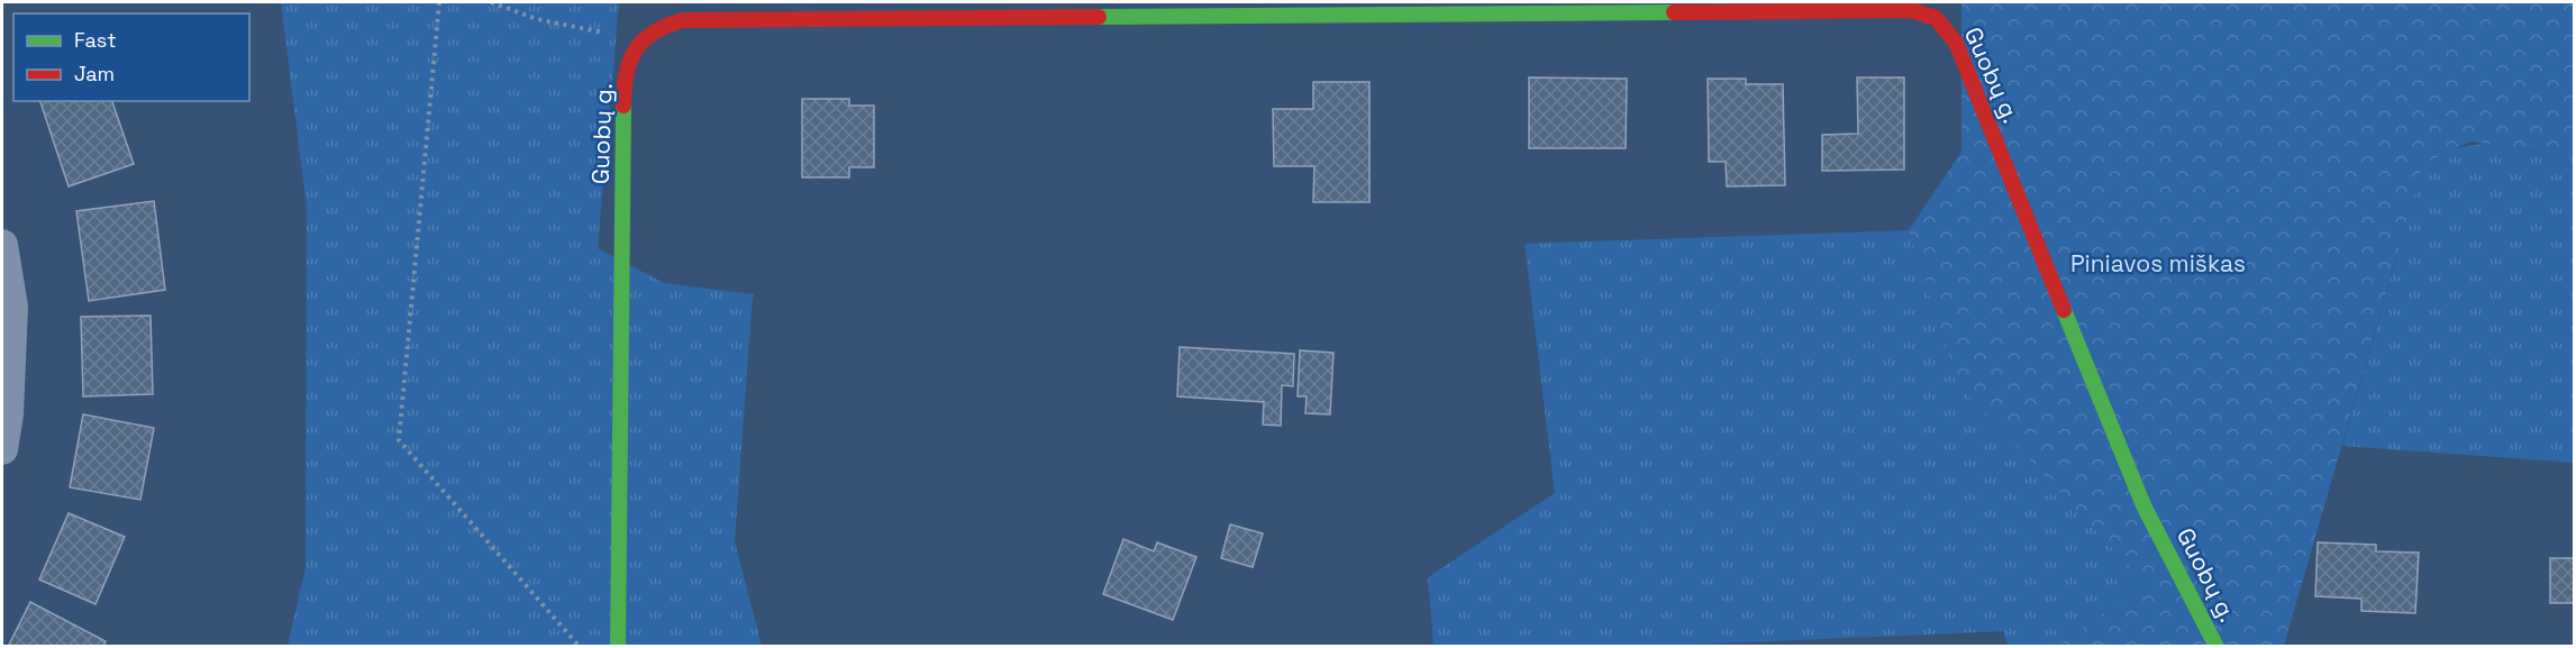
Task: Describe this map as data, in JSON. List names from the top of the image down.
{
  "streets": {
    "street": ["Guobų g."]
  },
  "parks": ["Piniavos miškas"],
  "legend": ["Fast", "Jam"]
}
